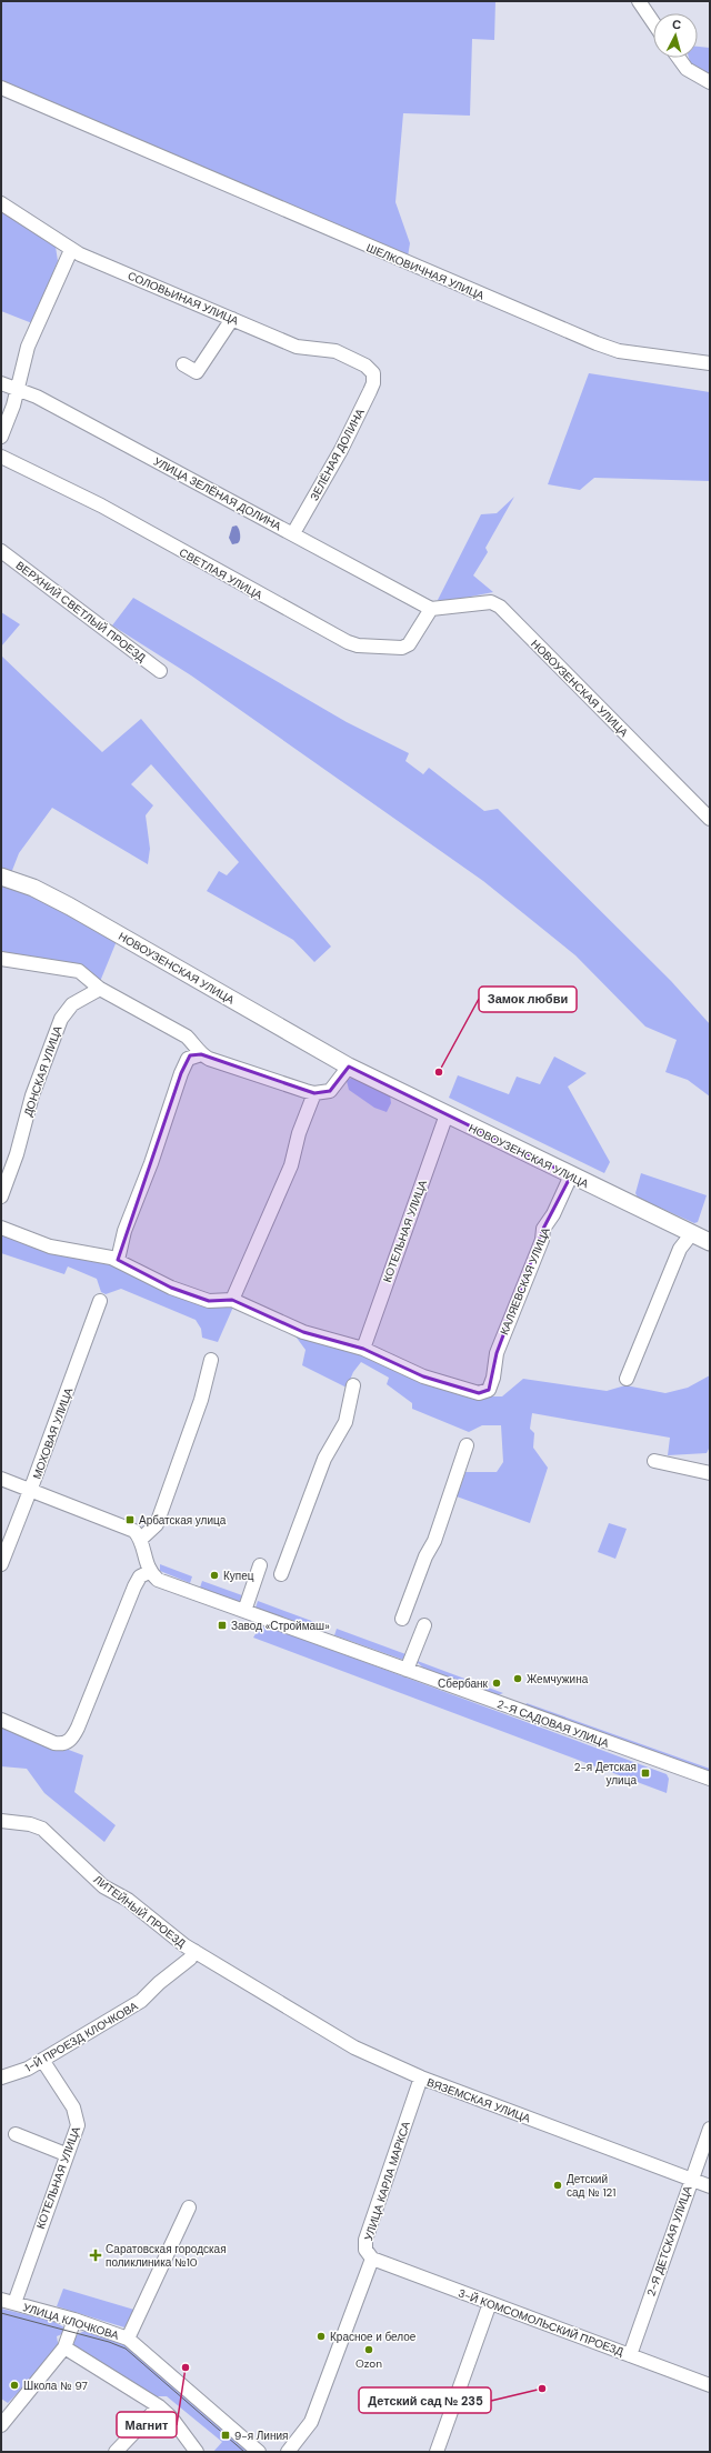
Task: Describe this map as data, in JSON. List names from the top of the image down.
{
  "streets": {
    "main road": ["НОВОУЗЕНСКАЯ УЛИЦА"],
    "street": [
      "ШЕЛКОВИЧНАЯ УЛИЦА",
      "СОЛОВЬИНАЯ УЛИЦА",
      "ЗЕЛЁНАЯ ДОЛИНА",
      "УЛИЦА ЗЕЛЁНАЯ ДОЛИНА",
      "СВЕТЛАЯ УЛИЦА",
      "ВЕРХНИЙ СВЕТЛЫЙ ПРОЕЗД",
      "ДОНСКАЯ УЛИЦА",
      "КОТЕЛЬНАЯ УЛИЦА",
      "КАЛЯЕВСКАЯ УЛИЦА",
      "МОХОВАЯ УЛИЦА",
      "2-Я САДОВАЯ УЛИЦА",
      "ЛИТЕЙНЫЙ ПРОЕЗД",
      "1-Й ПРОЕЗД КЛОЧКОВА",
      "ВЯЗЕМСКАЯ УЛИЦА",
      "УЛИЦА КАРЛА МАРКСА",
      "2-Я ДЕТСКАЯ УЛИЦА",
      "УЛИЦА КЛОЧКОВА",
      "3-Й КОМСОМОЛЬСКИЙ ПРОЕЗД"
    ]
  },
  "crossings": [
    ["СОЛОВЬИНАЯ УЛИЦА", "ЗЕЛЁНАЯ ДОЛИНА"],
    ["ЗЕЛЁНАЯ ДОЛИНА", "УЛИЦА ЗЕЛЁНАЯ ДОЛИНА"],
    ["УЛИЦА ЗЕЛЁНАЯ ДОЛИНА", "СВЕТЛАЯ УЛИЦА"],
    ["УЛИЦА ЗЕЛЁНАЯ ДОЛИНА", "НОВОУЗЕНСКАЯ УЛИЦА"],
    ["СВЕТЛАЯ УЛИЦА", "НОВОУЗЕНСКАЯ УЛИЦА"],
    ["НОВОУЗЕНСКАЯ УЛИЦА", "КОТЕЛЬНАЯ УЛИЦА"],
    ["НОВОУЗЕНСКАЯ УЛИЦА", "КАЛЯЕВСКАЯ УЛИЦА"],
    ["КОТЕЛЬНАЯ УЛИЦА", "КАЛЯЕВСКАЯ УЛИЦА"],
    ["КОТЕЛЬНАЯ УЛИЦА", "1-Й ПРОЕЗД КЛОЧКОВА"],
    ["КОТЕЛЬНАЯ УЛИЦА", "УЛИЦА КЛОЧКОВА"],
    ["ЛИТЕЙНЫЙ ПРОЕЗД", "1-Й ПРОЕЗД КЛОЧКОВА"],
    ["ЛИТЕЙНЫЙ ПРОЕЗД", "ВЯЗЕМСКАЯ УЛИЦА"],
    ["ВЯЗЕМСКАЯ УЛИЦА", "УЛИЦА КАРЛА МАРКСА"],
    ["ВЯЗЕМСКАЯ УЛИЦА", "2-Я ДЕТСКАЯ УЛИЦА"],
    ["УЛИЦА КАРЛА МАРКСА", "3-Й КОМСОМОЛЬСКИЙ ПРОЕЗД"],
    ["2-Я ДЕТСКАЯ УЛИЦА", "3-Й КОМСОМОЛЬСКИЙ ПРОЕЗД"]
  ],
  "places": {
    "other": [
      "Замок любви",
      "Купец",
      "Жемчужина",
      "Сбербанк",
      "Детский сад № 121",
      "Красное и белое",
      "Ozon",
      "Магнит",
      "Школа № 97",
      "Детский сад № 235"
    ],
    "transit": [
      "Арбатская улица",
      "Завод «Строймаш»",
      "2-я Детская улица",
      "9-я Линия"
    ],
    "health": ["Саратовская городская поликлиника №10"]
  },
  "north": "top"
}
